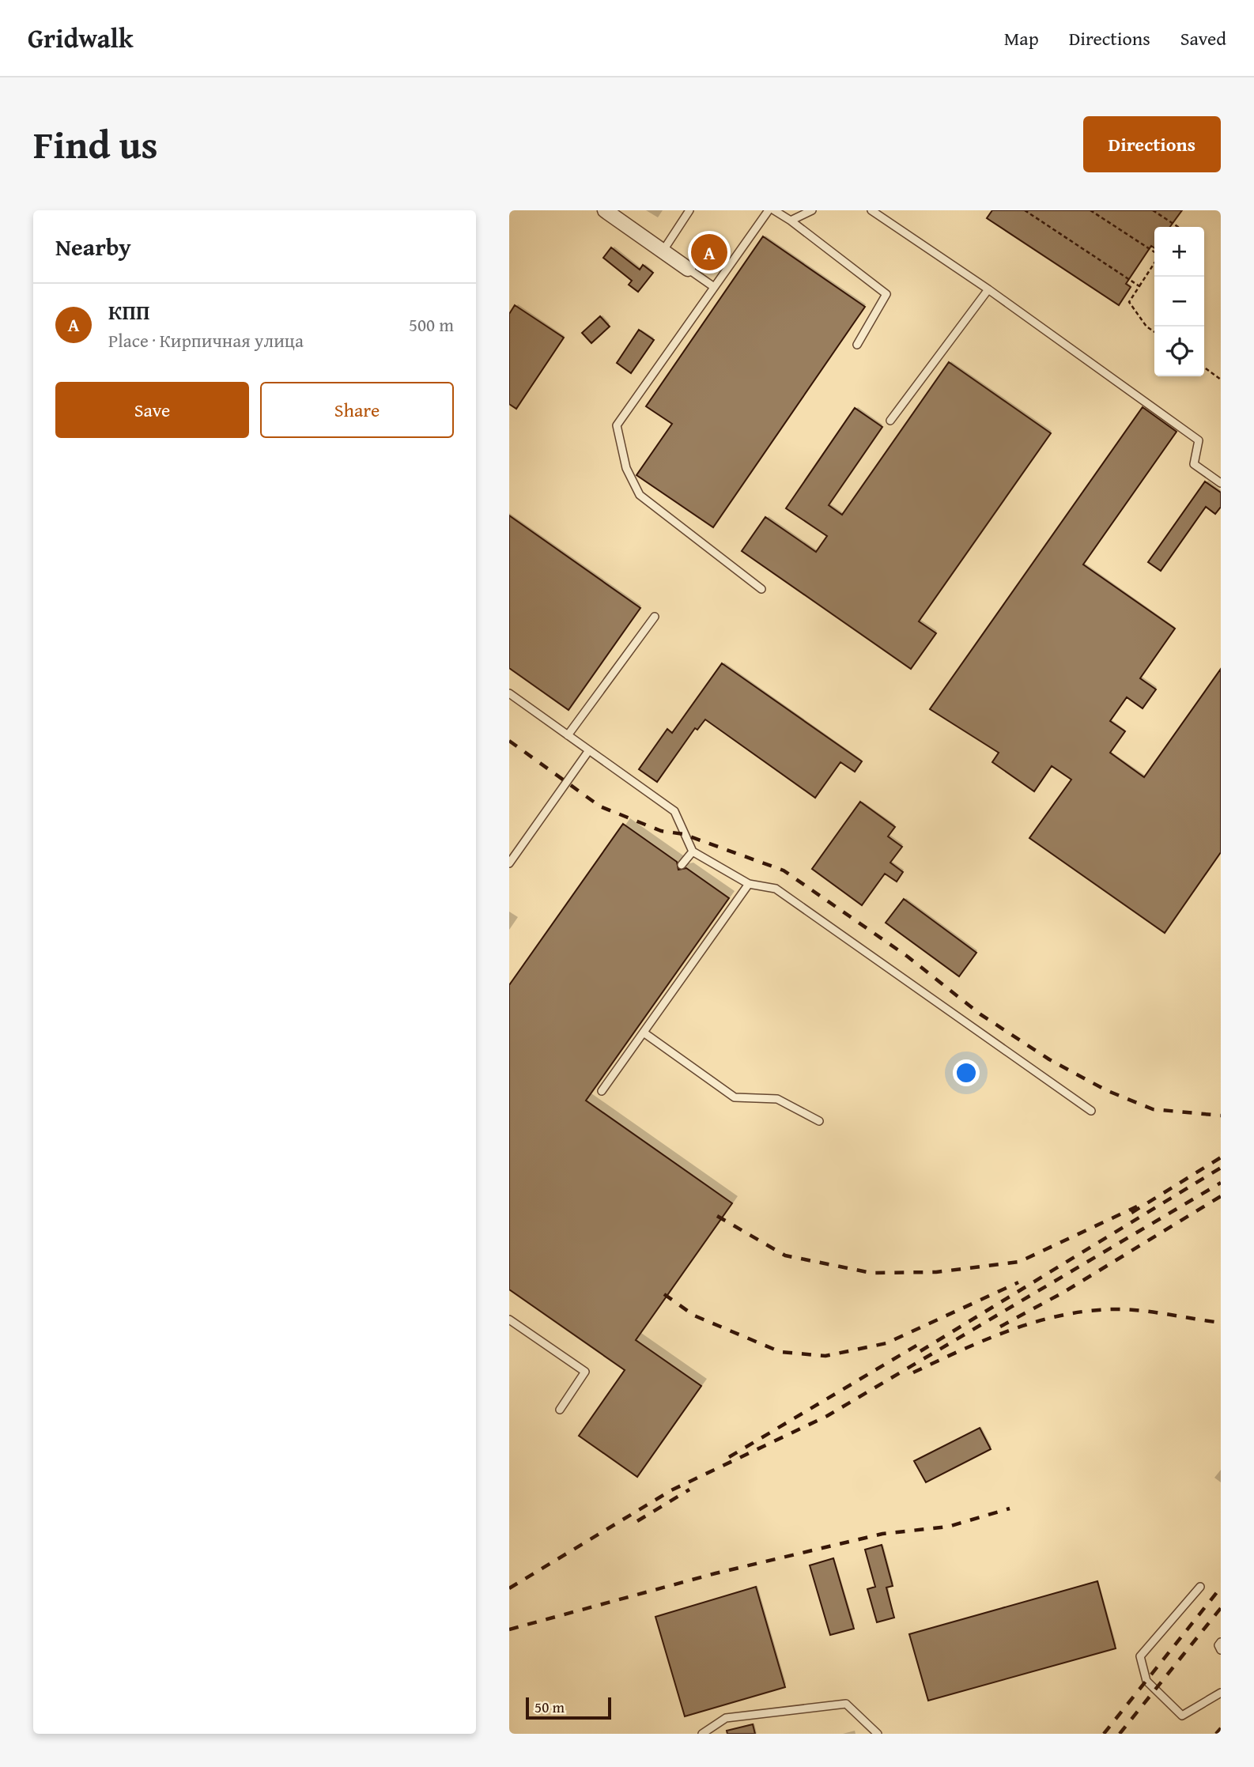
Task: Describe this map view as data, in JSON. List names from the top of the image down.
{
  "scale_bar": "50 m",
  "page": {
    "header": "Gridwalk",
    "nav": ["Map", "Directions", "Saved"],
    "title": "Find us",
    "buttons": [
      "Directions",
      ["Save", "Share"]
    ],
    "heading": "Nearby",
    "map_buttons": ["+", "−"],
    "pins": "A",
    "list": [
      {
        "mark": "A",
        "name": "КПП",
        "note": "Place · Кирпичная улица",
        "value": "500 m"
      }
    ],
    "scale": "50 m"
  }
}
